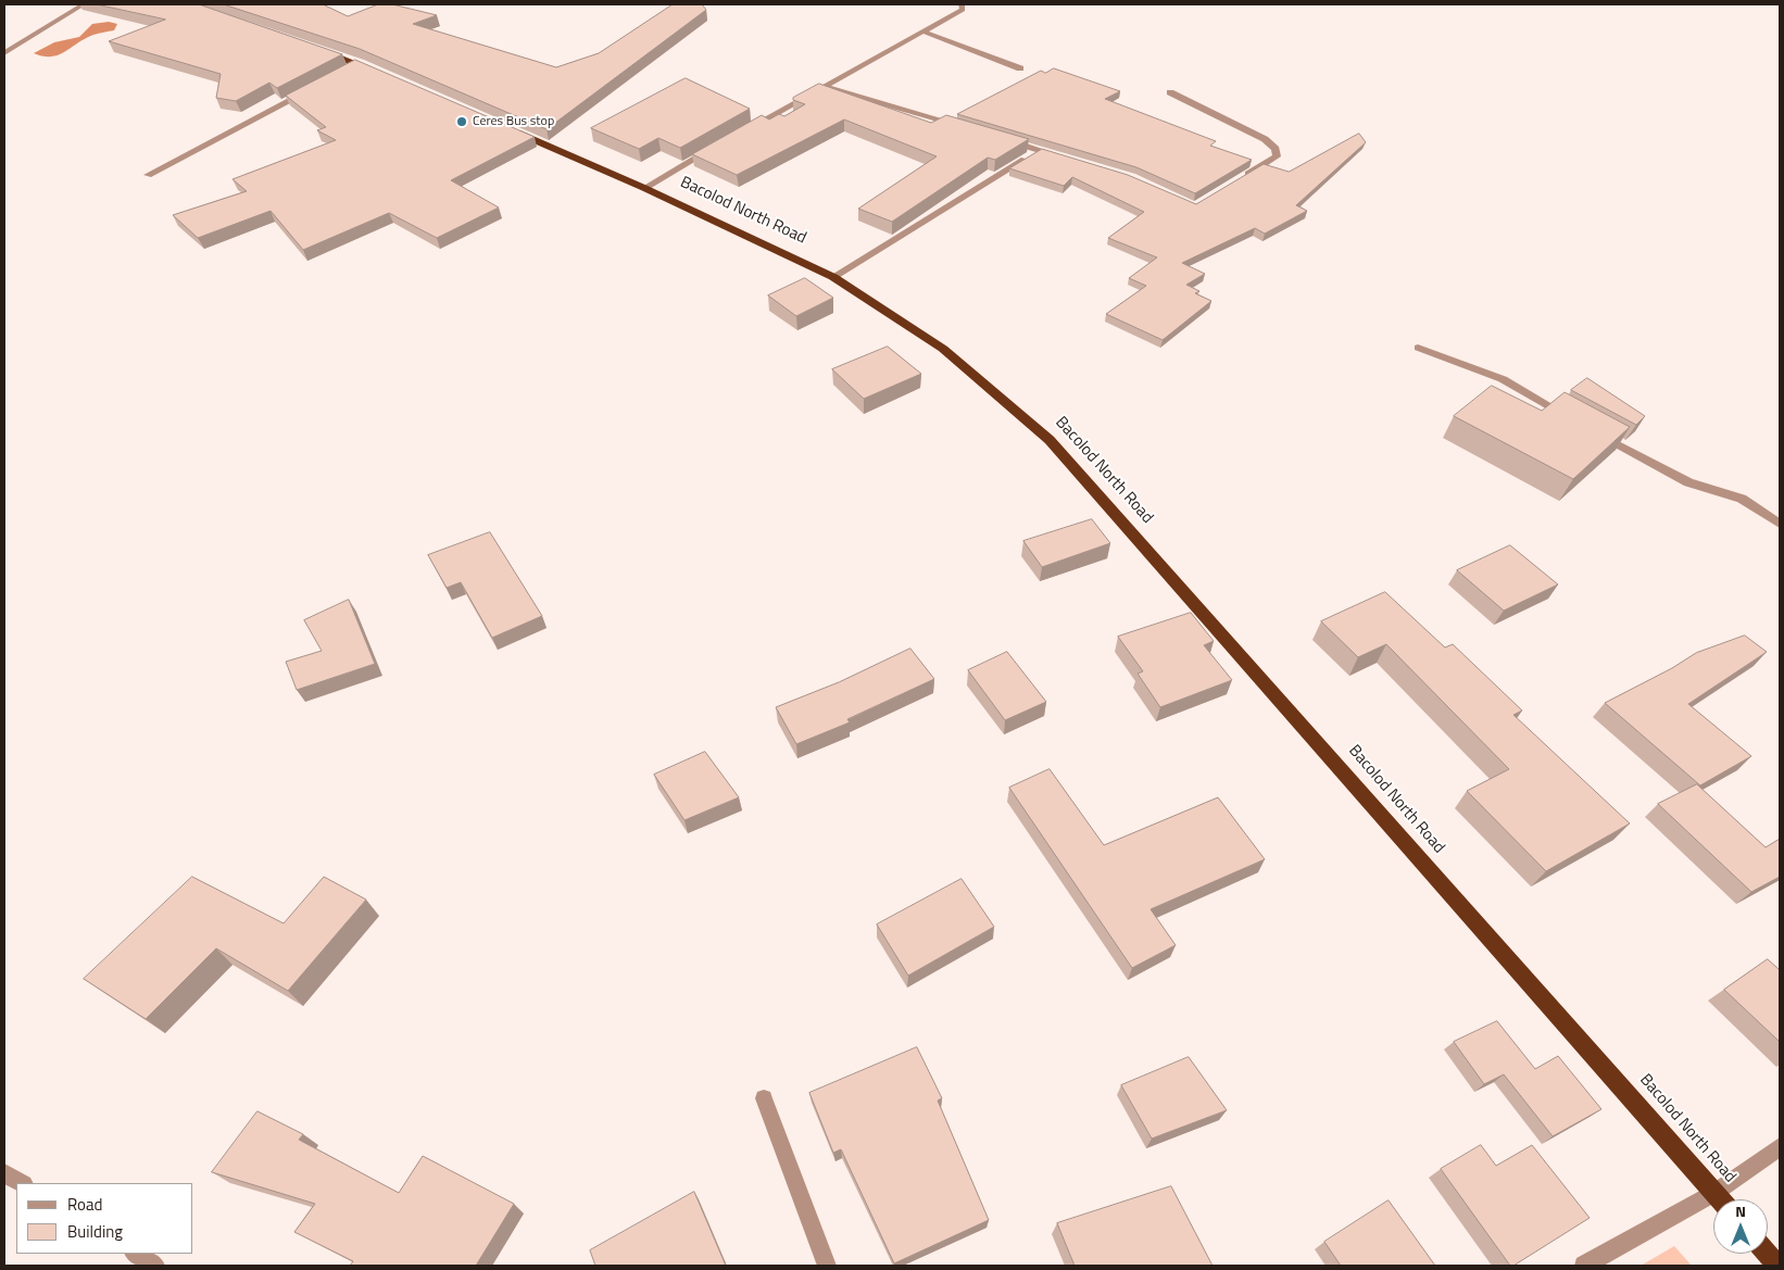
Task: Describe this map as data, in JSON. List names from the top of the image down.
{
  "streets": {
    "highway": ["Bacolod North Road"]
  },
  "places": ["Ceres Bus stop"],
  "legend": ["Road", "Building"],
  "north": "top"
}
